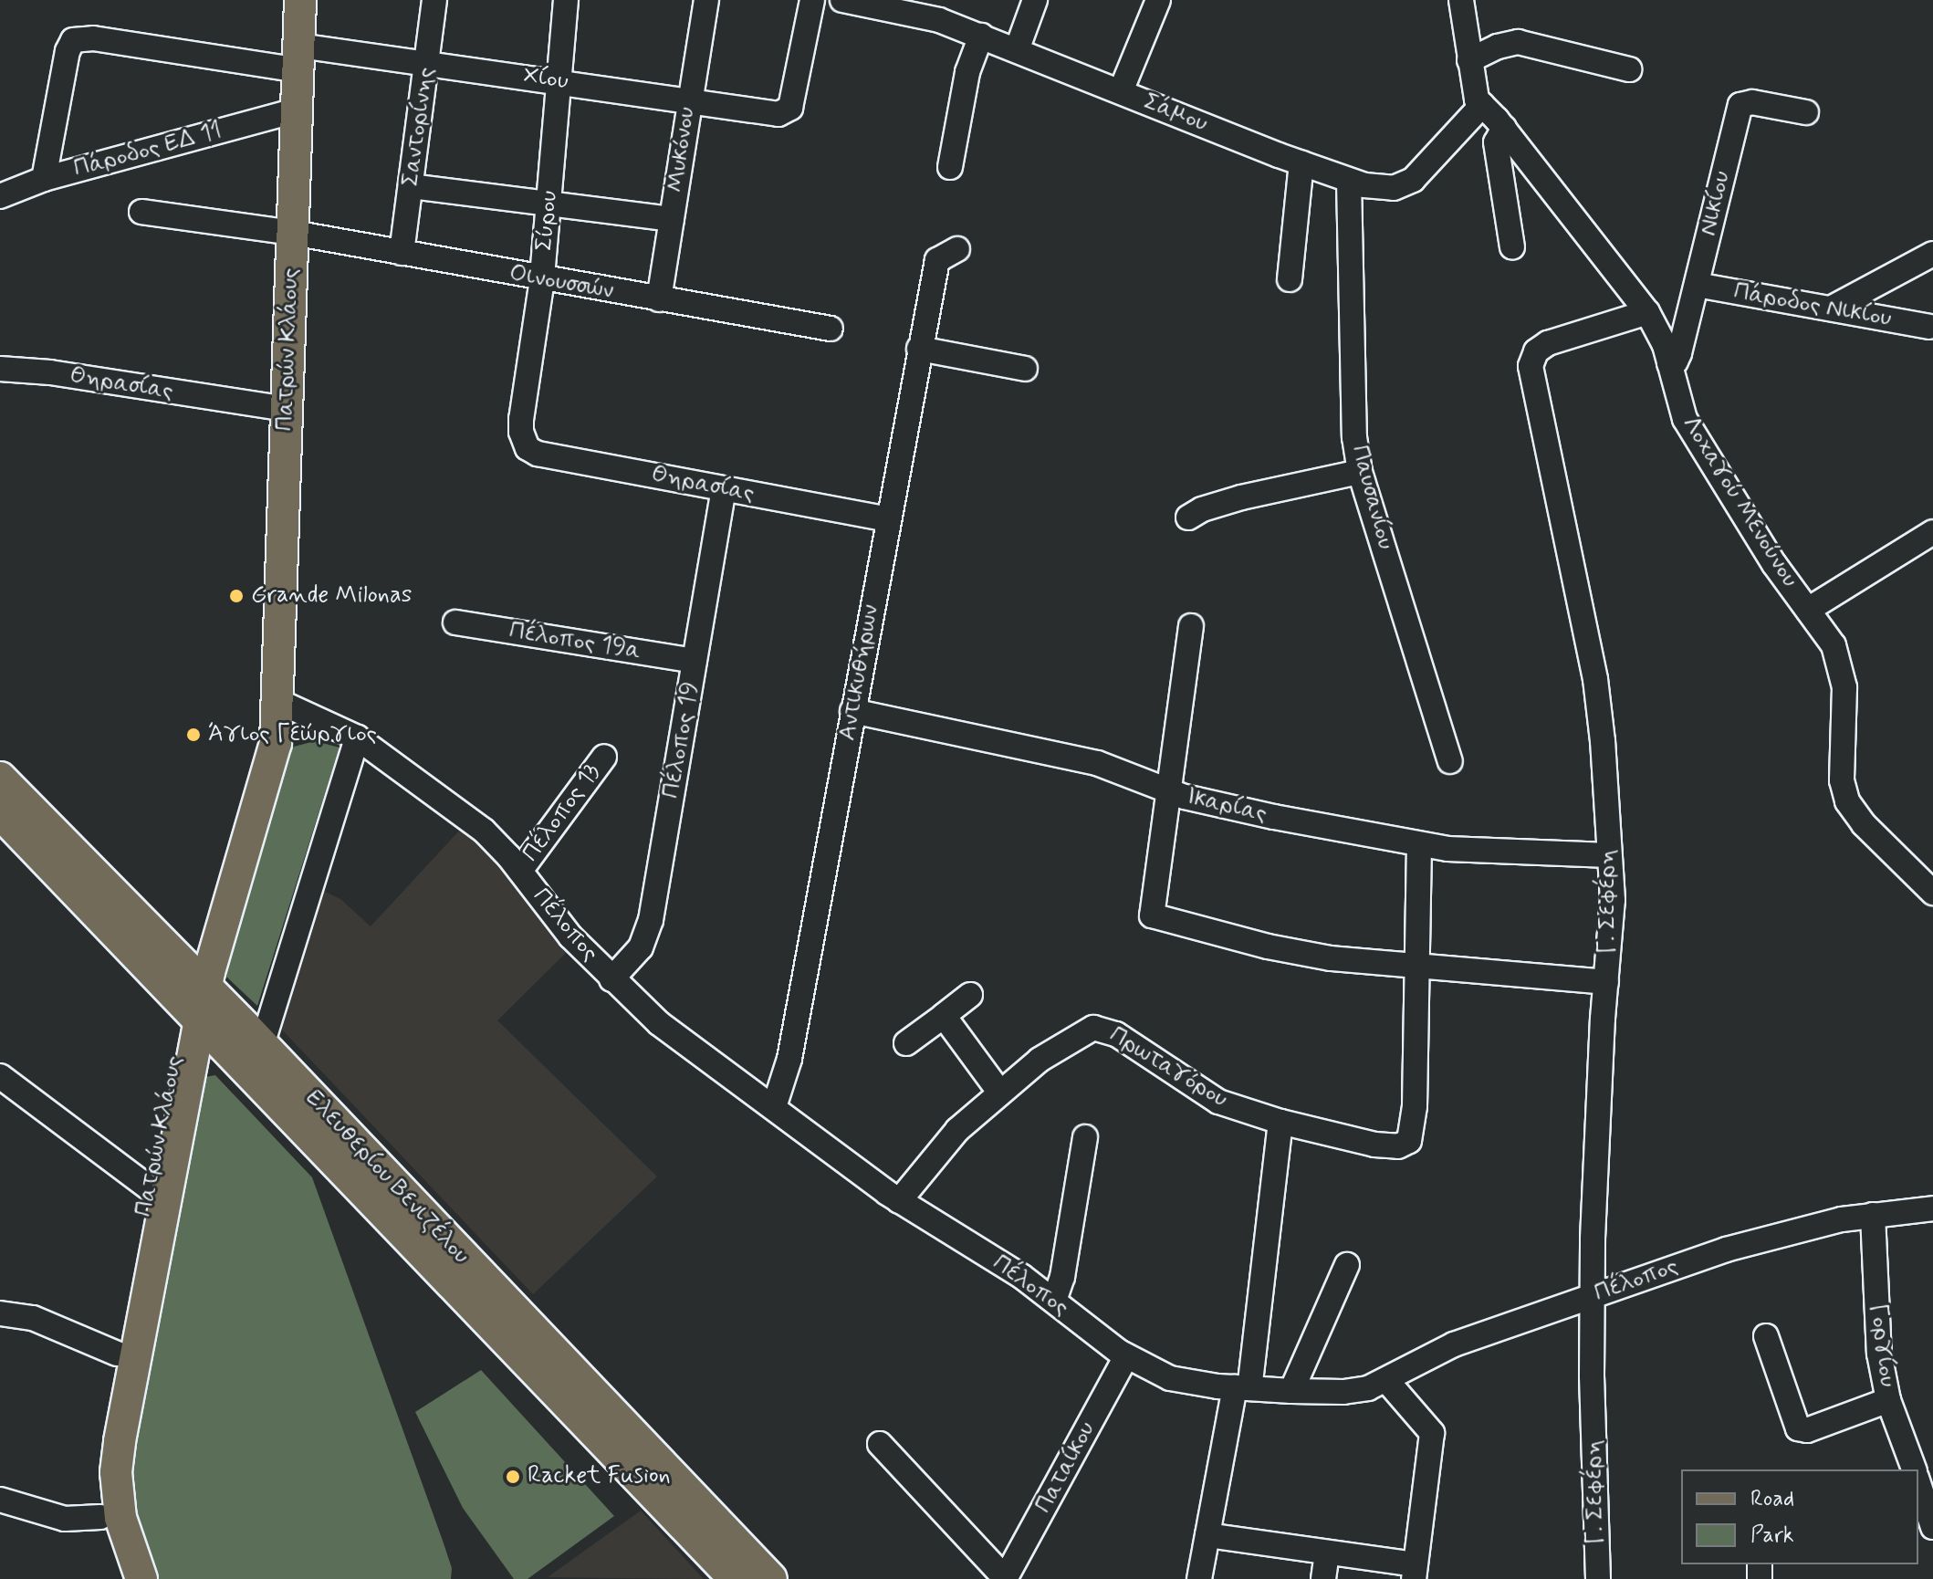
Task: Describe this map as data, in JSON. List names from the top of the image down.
{
  "streets": {
    "main road": ["Πατρών Κλάους", "Ελευθερίου Βενιζέλου"],
    "street": [
      "Χίου",
      "Σάμου",
      "Σαντορίνης",
      "Μυκόνου",
      "Πάροδος ΕΔ 11",
      "Νικίου",
      "Σύρου",
      "Οινουσσών",
      "Πάροδος Νικίου",
      "Θηρασίας",
      "Παυσανίου",
      "Λοχαγού Μενούνου",
      "Πέλοπος 19α",
      "Αντικυθήρων",
      "Πέλοπος 19",
      "Ικαρίας",
      "Πέλοπος 13",
      "Γ. Σεφέρη",
      "Πέλοπος",
      "Πρωταγόρου",
      "Γοργίου",
      "Παταίκου"
    ]
  },
  "crossings": [
    ["Χίου", "Σαντορίνης"],
    ["Χίου", "Μυκόνου"],
    ["Χίου", "Πάροδος ΕΔ 11"],
    ["Χίου", "Σύρου"],
    ["Χίου", "Πατρών Κλάους"],
    ["Σάμου", "Παυσανίου"],
    ["Σάμου", "Λοχαγού Μενούνου"],
    ["Σαντορίνης", "Οινουσσών"],
    ["Μυκόνου", "Οινουσσών"],
    ["Πάροδος ΕΔ 11", "Πατρών Κλάους"],
    ["Νικίου", "Πάροδος Νικίου"],
    ["Νικίου", "Λοχαγού Μενούνου"],
    ["Σύρου", "Οινουσσών"],
    ["Σύρου", "Θηρασίας"],
    ["Οινουσσών", "Πατρών Κλάους"],
    ["Πατρών Κλάους", "Θηρασίας"],
    ["Πατρών Κλάους", "Πέλοπος"],
    ["Πατρών Κλάους", "Ελευθερίου Βενιζέλου"],
    ["Θηρασίας", "Αντικυθήρων"],
    ["Θηρασίας", "Πέλοπος 19"],
    ["Λοχαγού Μενούνου", "Γ. Σεφέρη"],
    ["Πέλοπος 19α", "Πέλοπος 19"],
    ["Αντικυθήρων", "Ικαρίας"],
    ["Αντικυθήρων", "Πέλοπος"],
    ["Πέλοπος 19", "Πέλοπος"],
    ["Ικαρίας", "Γ. Σεφέρη"],
    ["Πέλοπος 13", "Πέλοπος"],
    ["Γ. Σεφέρη", "Πέλοπος"],
    ["Πέλοπος", "Πρωταγόρου"],
    ["Πέλοπος", "Γοργίου"],
    ["Πέλοπος", "Παταίκου"]
  ],
  "places": ["Grande Milonas", "Άγιος Γεώργιος", "Racket Fusion"],
  "legend": ["Road", "Park"]
}
